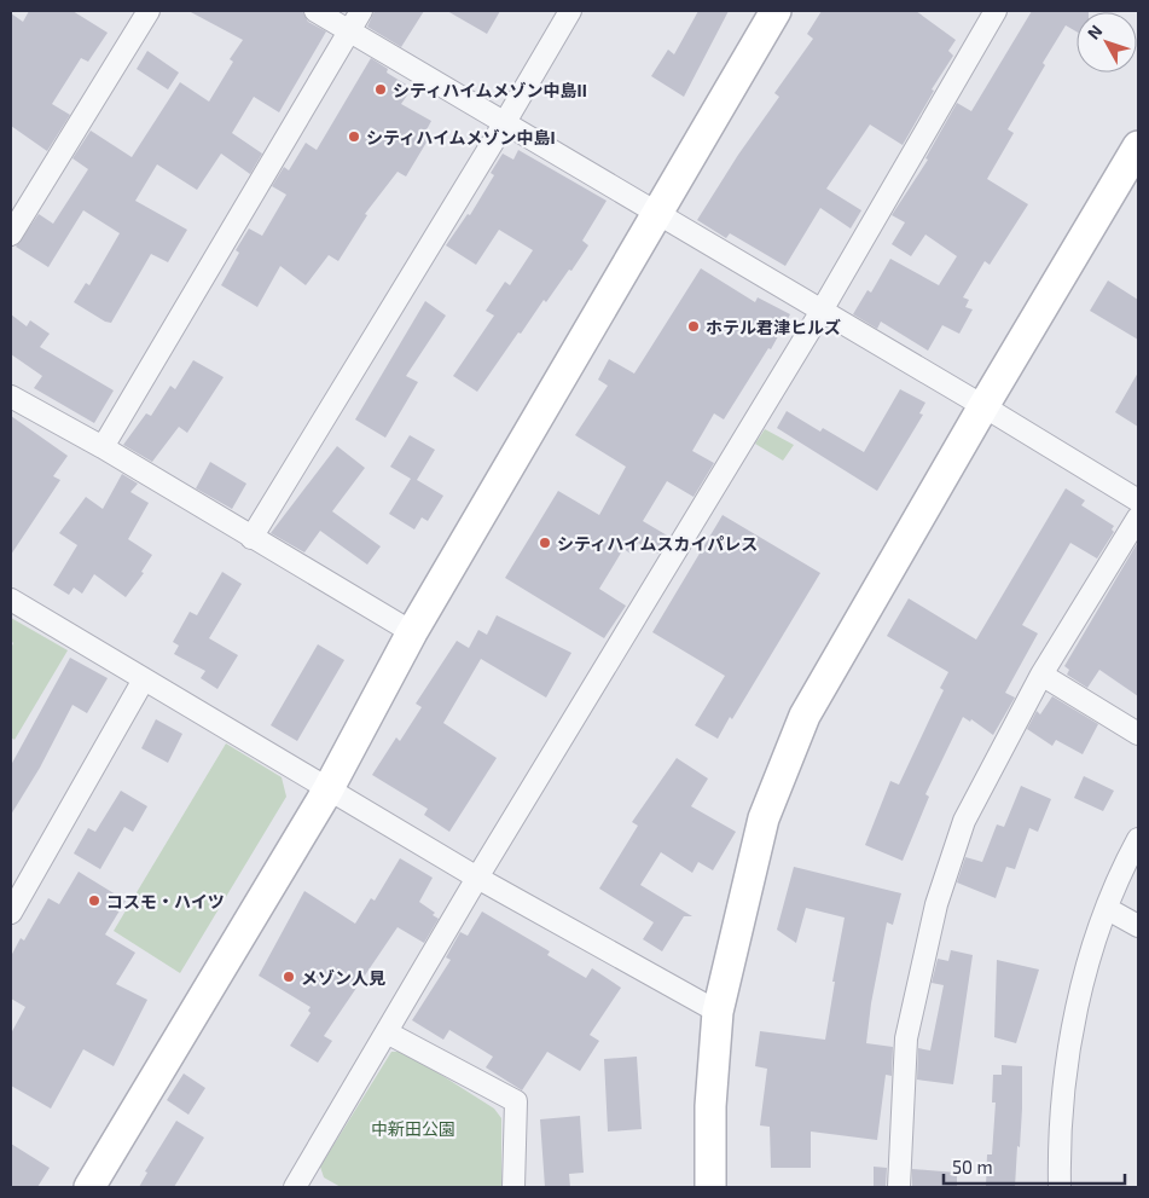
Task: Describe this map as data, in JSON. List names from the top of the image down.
{
  "parks": ["中新田公園"],
  "places": [
    "シティハイムメゾン中島II",
    "シティハイムメゾン中島I",
    "ホテル君津ヒルズ",
    "シティハイムスカイパレス",
    "コスモ・ハイツ",
    "メゾン人見"
  ],
  "scale_bar": "50 m",
  "north": "top left"
}
